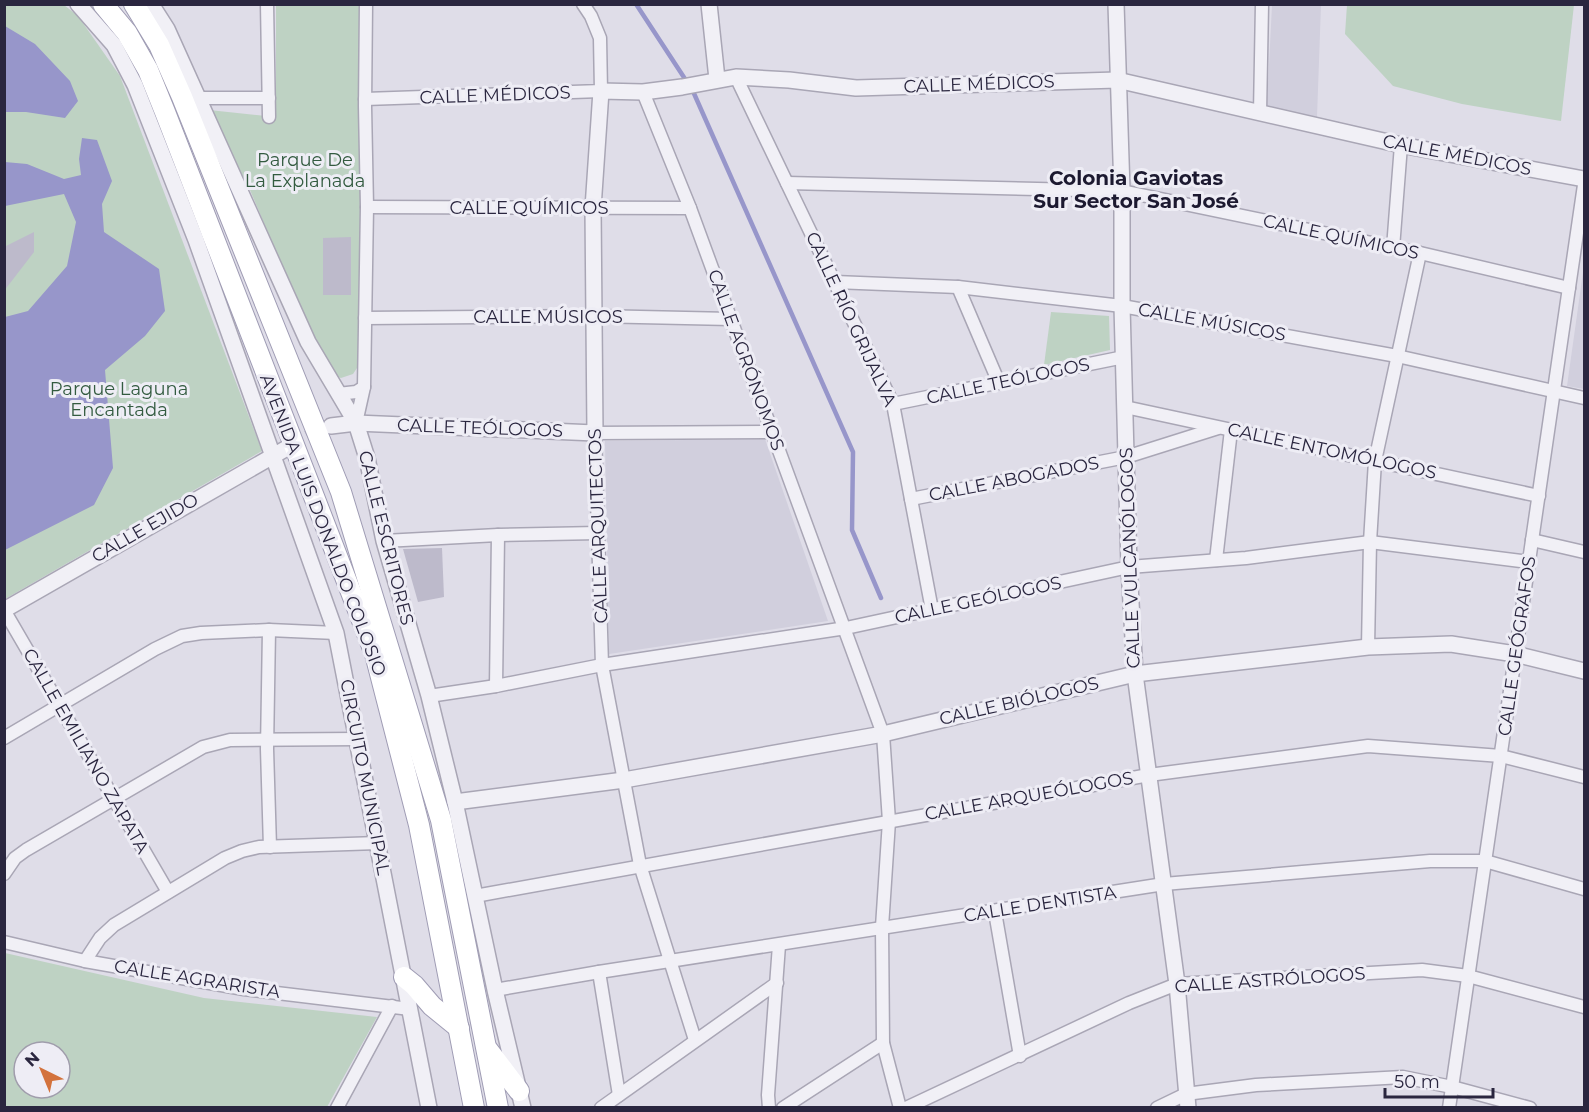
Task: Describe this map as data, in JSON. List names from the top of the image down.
{
  "streets": {
    "main road": ["AVENIDA LUIS DONALDO COLOSIO"],
    "street": [
      "CALLE MÉDICOS",
      "CALLE QUÍMICOS",
      "CALLE MÚSICOS",
      "CALLE RÍO GRIJALVA",
      "CALLE AGRÓNOMOS",
      "CALLE TEÓLOGOS",
      "CALLE ENTOMÓLOGOS",
      "CALLE ABOGADOS",
      "CALLE ARQUITECTOS",
      "CALLE EJIDO",
      "CALLE ESCRITORES",
      "CALLE VULCANÓLOGOS",
      "CALLE GEÓLOGOS",
      "CALLE GEÓGRAFOS",
      "CALLE BIÓLOGOS",
      "CALLE EMILIANO ZAPATA",
      "CIRCUITO MUNICIPAL",
      "CALLE ARQUEÓLOGOS",
      "CALLE DENTISTA",
      "CALLE AGRARISTA",
      "CALLE ASTRÓLOGOS"
    ]
  },
  "crossings": [
    ["CALLE MÉDICOS", "CALLE RÍO GRIJALVA"],
    ["CALLE MÉDICOS", "CALLE AGRÓNOMOS"],
    ["CALLE MÉDICOS", "CALLE ARQUITECTOS"],
    ["CALLE MÉDICOS", "CALLE VULCANÓLOGOS"],
    ["CALLE QUÍMICOS", "CALLE RÍO GRIJALVA"],
    ["CALLE QUÍMICOS", "CALLE AGRÓNOMOS"],
    ["CALLE QUÍMICOS", "CALLE ARQUITECTOS"],
    ["CALLE QUÍMICOS", "CALLE VULCANÓLOGOS"],
    ["CALLE QUÍMICOS", "CALLE GEÓGRAFOS"],
    ["CALLE MÚSICOS", "CALLE RÍO GRIJALVA"],
    ["CALLE MÚSICOS", "CALLE AGRÓNOMOS"],
    ["CALLE MÚSICOS", "CALLE ARQUITECTOS"],
    ["CALLE MÚSICOS", "CALLE VULCANÓLOGOS"],
    ["CALLE MÚSICOS", "CALLE GEÓGRAFOS"],
    ["CALLE RÍO GRIJALVA", "CALLE TEÓLOGOS"],
    ["CALLE RÍO GRIJALVA", "CALLE ABOGADOS"],
    ["CALLE RÍO GRIJALVA", "CALLE GEÓLOGOS"],
    ["CALLE AGRÓNOMOS", "CALLE TEÓLOGOS"],
    ["CALLE AGRÓNOMOS", "CALLE GEÓLOGOS"],
    ["CALLE AGRÓNOMOS", "CALLE BIÓLOGOS"],
    ["CALLE AGRÓNOMOS", "CALLE ARQUEÓLOGOS"],
    ["CALLE TEÓLOGOS", "CALLE ARQUITECTOS"],
    ["CALLE TEÓLOGOS", "CALLE ESCRITORES"],
    ["CALLE TEÓLOGOS", "CALLE VULCANÓLOGOS"],
    ["CALLE ENTOMÓLOGOS", "CALLE ABOGADOS"],
    ["CALLE ENTOMÓLOGOS", "CALLE VULCANÓLOGOS"],
    ["CALLE ENTOMÓLOGOS", "CALLE GEÓGRAFOS"],
    ["CALLE ABOGADOS", "CALLE VULCANÓLOGOS"],
    ["AVENIDA LUIS DONALDO COLOSIO", "CALLE EJIDO"],
    ["AVENIDA LUIS DONALDO COLOSIO", "CIRCUITO MUNICIPAL"],
    ["CALLE ARQUITECTOS", "CALLE GEÓLOGOS"],
    ["CALLE ARQUITECTOS", "CALLE BIÓLOGOS"],
    ["CALLE ARQUITECTOS", "CALLE ARQUEÓLOGOS"],
    ["CALLE ARQUITECTOS", "CALLE DENTISTA"],
    ["CALLE EJIDO", "CALLE EMILIANO ZAPATA"],
    ["CALLE EJIDO", "CIRCUITO MUNICIPAL"],
    ["CALLE ESCRITORES", "CALLE GEÓLOGOS"],
    ["CALLE ESCRITORES", "CALLE BIÓLOGOS"],
    ["CALLE ESCRITORES", "CALLE ARQUEÓLOGOS"],
    ["CALLE ESCRITORES", "CALLE DENTISTA"],
    ["CALLE VULCANÓLOGOS", "CALLE GEÓLOGOS"],
    ["CALLE VULCANÓLOGOS", "CALLE BIÓLOGOS"],
    ["CALLE VULCANÓLOGOS", "CALLE ARQUEÓLOGOS"],
    ["CALLE VULCANÓLOGOS", "CALLE DENTISTA"],
    ["CALLE VULCANÓLOGOS", "CALLE ASTRÓLOGOS"],
    ["CALLE GEÓLOGOS", "CALLE GEÓGRAFOS"],
    ["CALLE GEÓGRAFOS", "CALLE BIÓLOGOS"],
    ["CALLE GEÓGRAFOS", "CALLE ARQUEÓLOGOS"],
    ["CALLE GEÓGRAFOS", "CALLE DENTISTA"],
    ["CALLE GEÓGRAFOS", "CALLE ASTRÓLOGOS"],
    ["CIRCUITO MUNICIPAL", "CALLE AGRARISTA"]
  ],
  "districts": ["Colonia Gaviotas Sur Sector San José"],
  "parks": ["Parque De La Explanada", "Parque Laguna Encantada"],
  "scale_bar": "50 m",
  "north": "top left"
}
